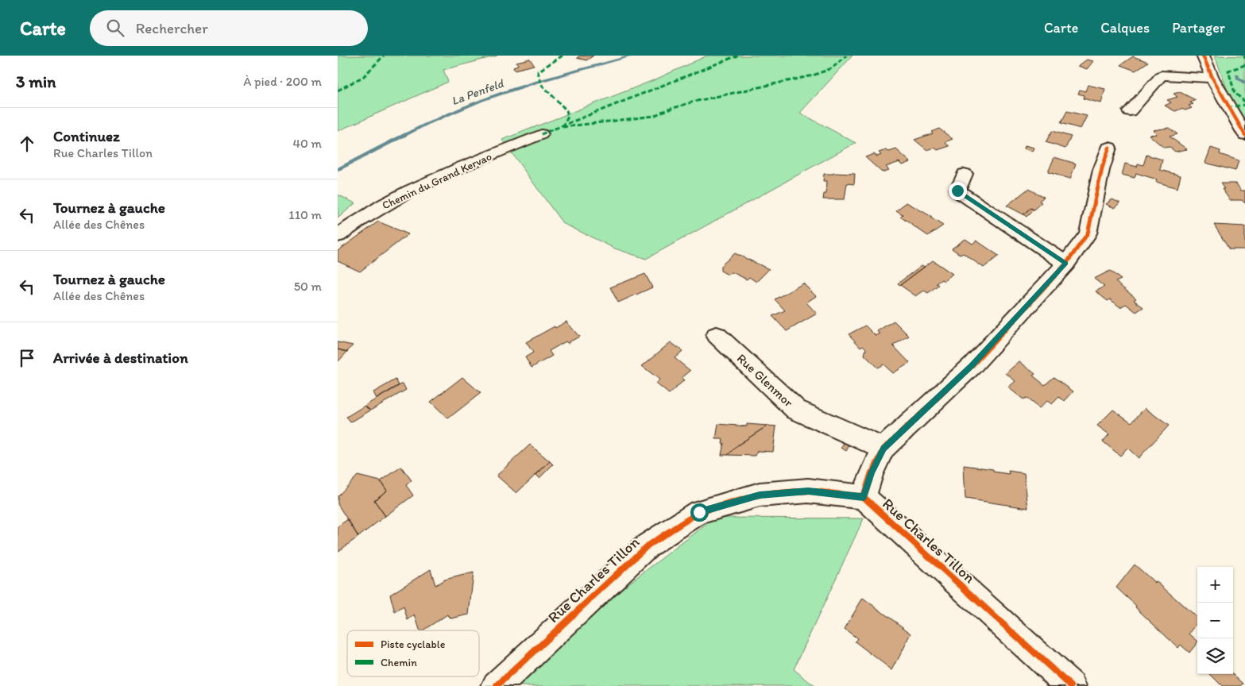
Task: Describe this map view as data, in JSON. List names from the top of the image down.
{
  "streets": {
    "street": ["Chemin du Grand Kervao", "Rue Glenmor", "Rue Charles Tillon"]
  },
  "water": ["La Penfeld"],
  "legend": ["Piste cyclable", "Chemin"],
  "page": {
    "header": "Carte",
    "search": "Rechercher",
    "nav": ["Carte", "Calques", "Partager"],
    "heading": ["3 min", "À pied · 200 m"],
    "list": [
      ["Continuez", "Rue Charles Tillon", "40 m"],
      ["Tournez à gauche", "Allée des Chênes", "110 m"],
      ["Tournez à gauche", "Allée des Chênes", "50 m"],
      "Arrivée à destination"
    ],
    "map_buttons": ["+", "−"]
  }
}
